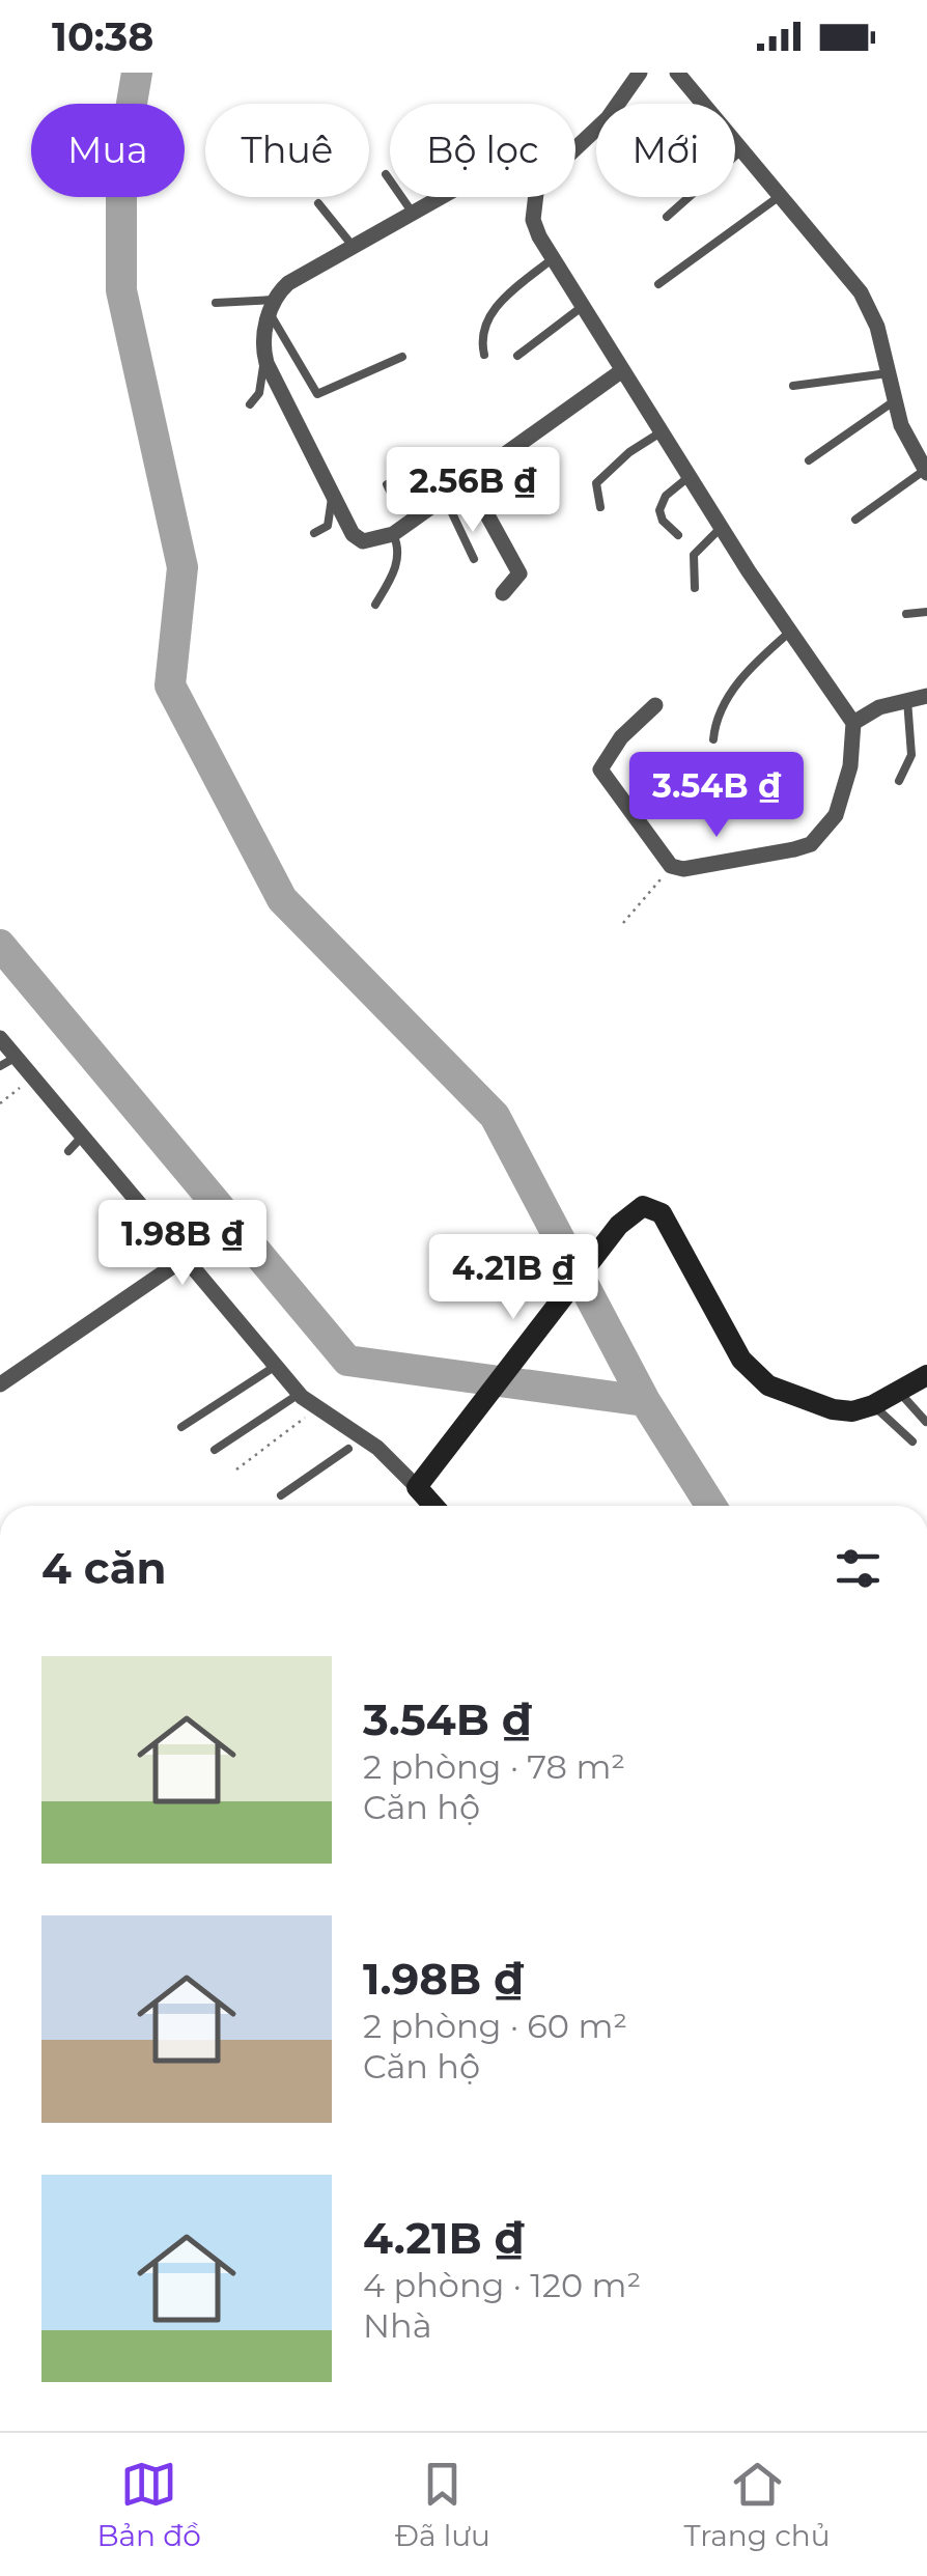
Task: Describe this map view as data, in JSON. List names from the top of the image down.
{
  "page": {
    "status": "10:38",
    "chip": [
      "Mua",
      "Thuê",
      "Bộ lọc",
      "Mới"
    ],
    "price": [
      "2.56B ₫",
      "3.54B ₫",
      "1.98B ₫",
      "4.21B ₫"
    ],
    "heading": "4 căn",
    "list": [
      {
        "name": "3.54B ₫",
        "note": "2 phòng · 78 m² · Căn hộ"
      },
      {
        "name": "1.98B ₫",
        "note": "2 phòng · 60 m² · Căn hộ"
      },
      {
        "name": "4.21B ₫",
        "note": "4 phòng · 120 m² · Nhà"
      }
    ],
    "tabs": ["Bản đồ", "Đã lưu", "Trang chủ"]
  }
}
